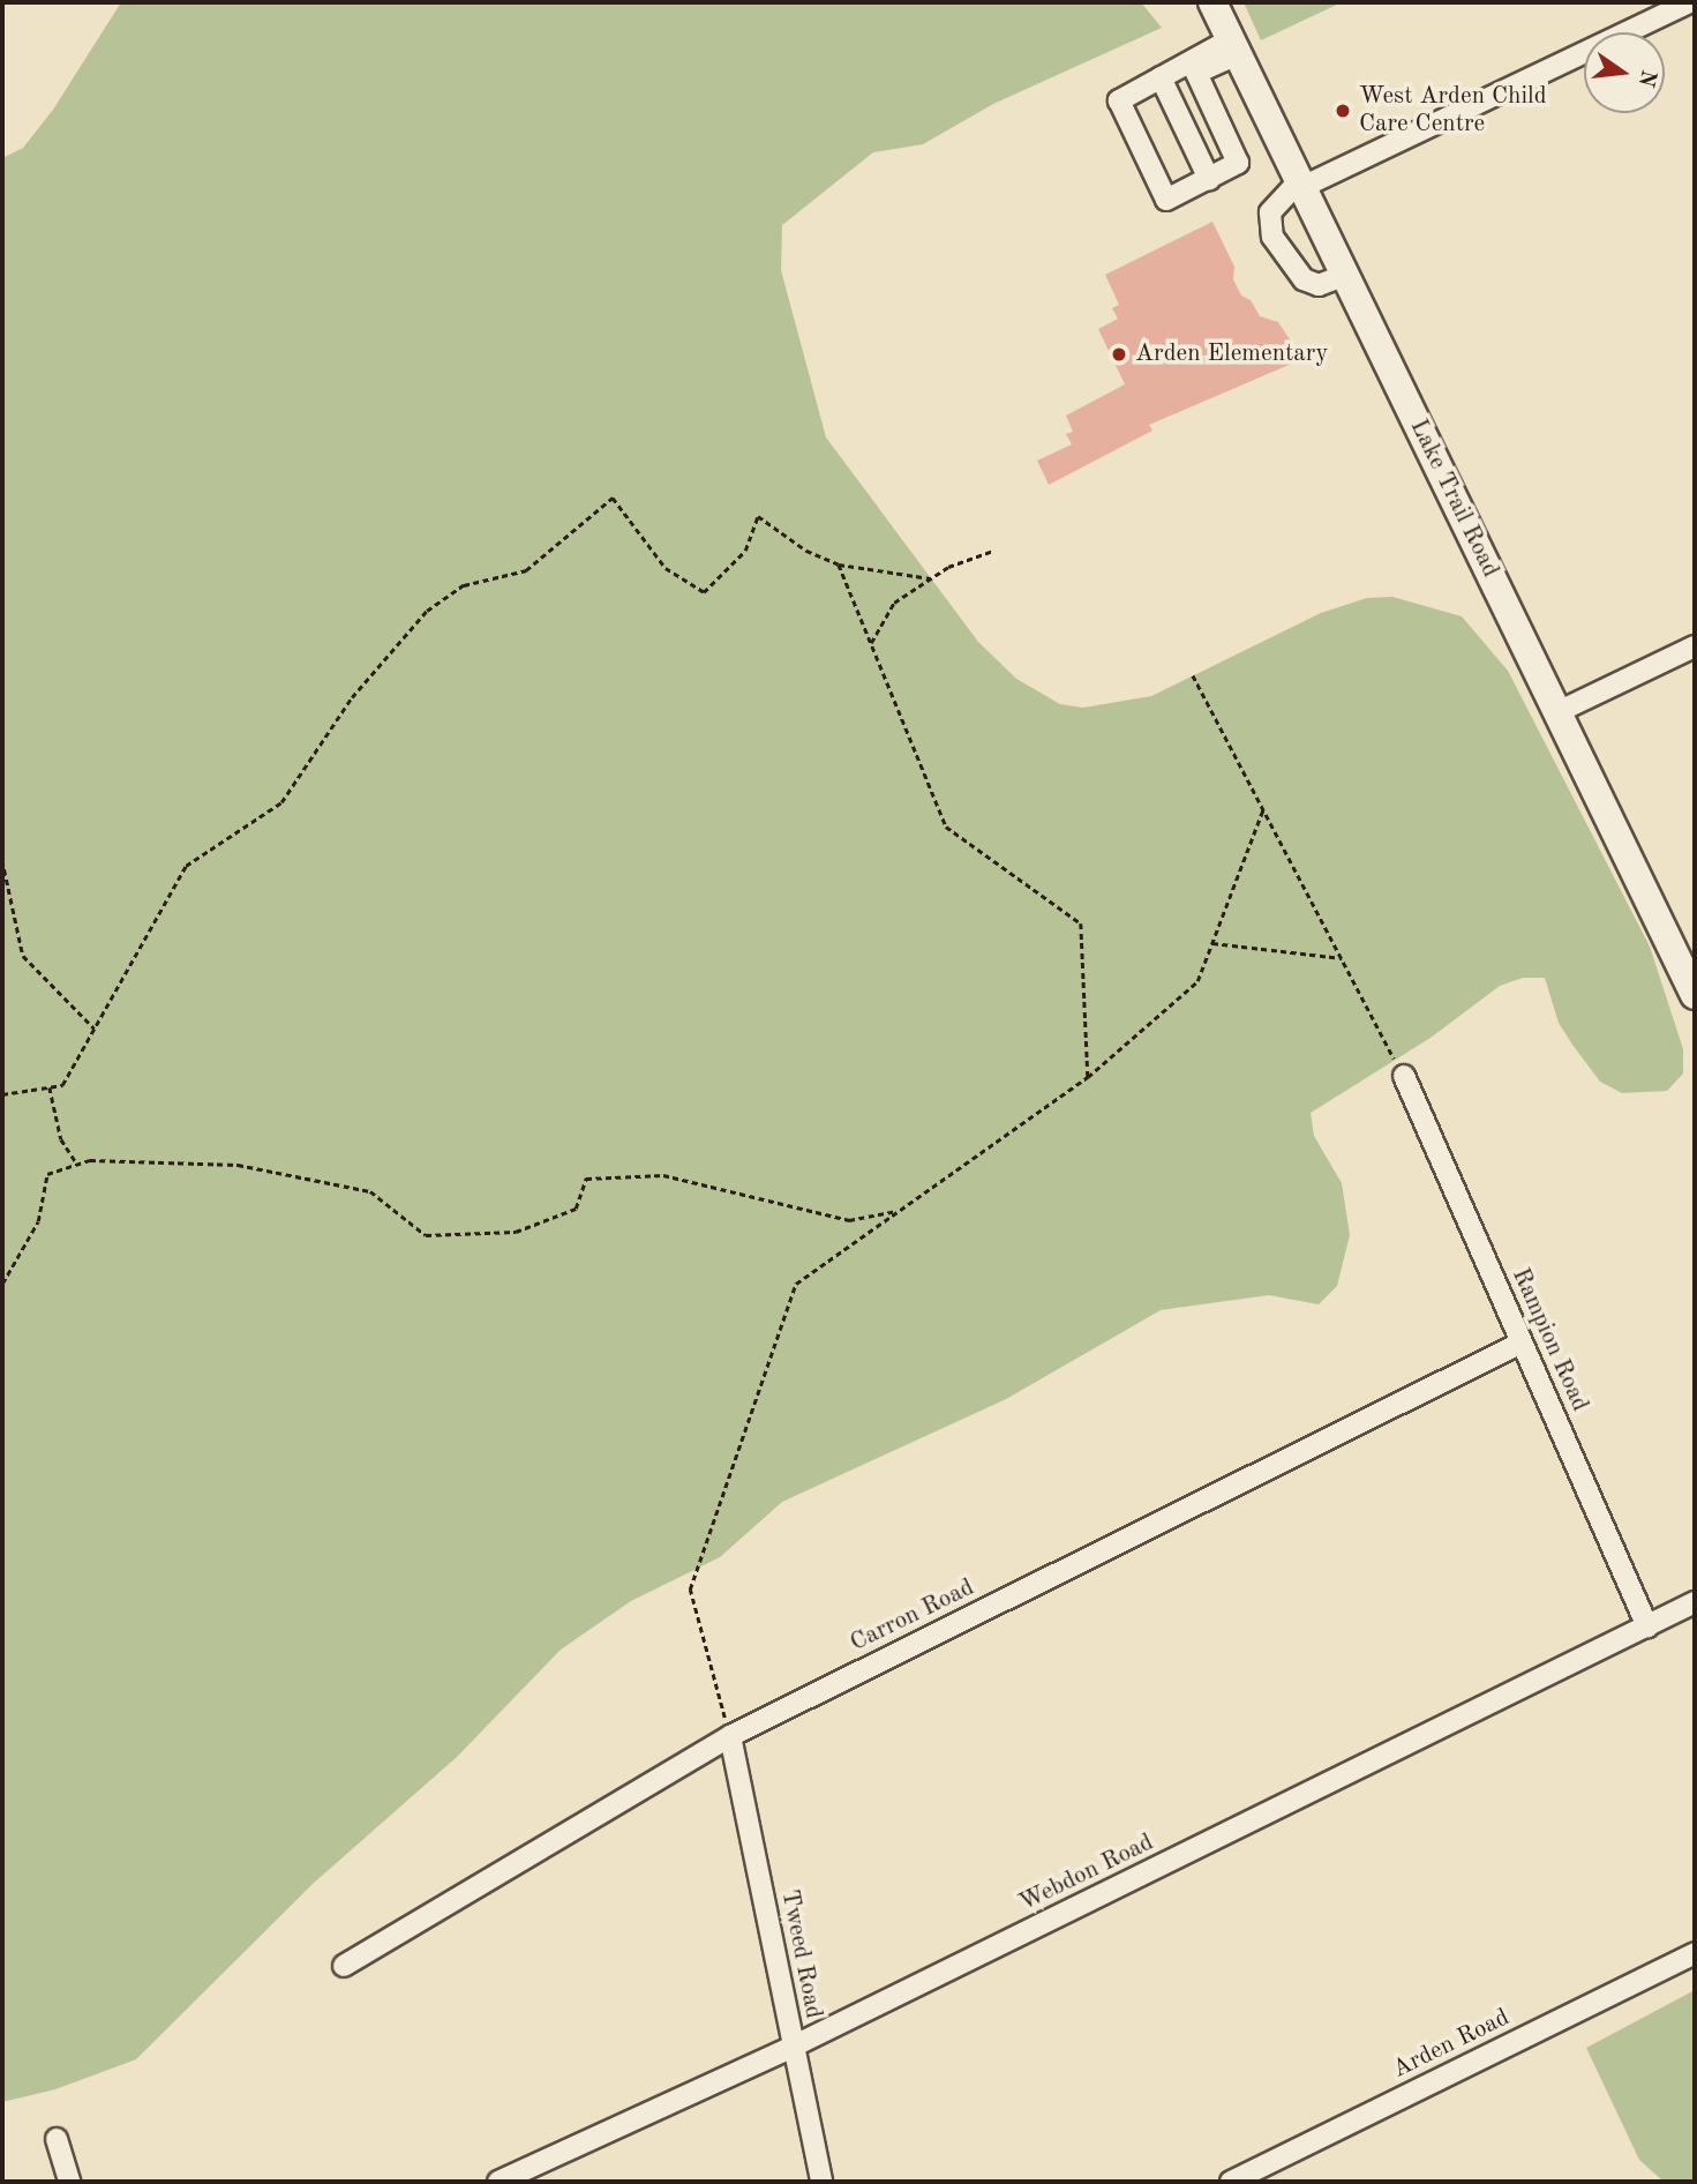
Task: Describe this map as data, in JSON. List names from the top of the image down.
{
  "streets": {
    "street": [
      "Lake Trail Road",
      "Rampion Road",
      "Carron Road",
      "Webdon Road",
      "Tweed Road",
      "Arden Road"
    ]
  },
  "crossings": [
    ["Rampion Road", "Carron Road"],
    ["Rampion Road", "Webdon Road"],
    ["Carron Road", "Tweed Road"],
    ["Webdon Road", "Tweed Road"]
  ],
  "places": ["West Arden Child Care Centre", "Arden Elementary"],
  "north": "right"
}
